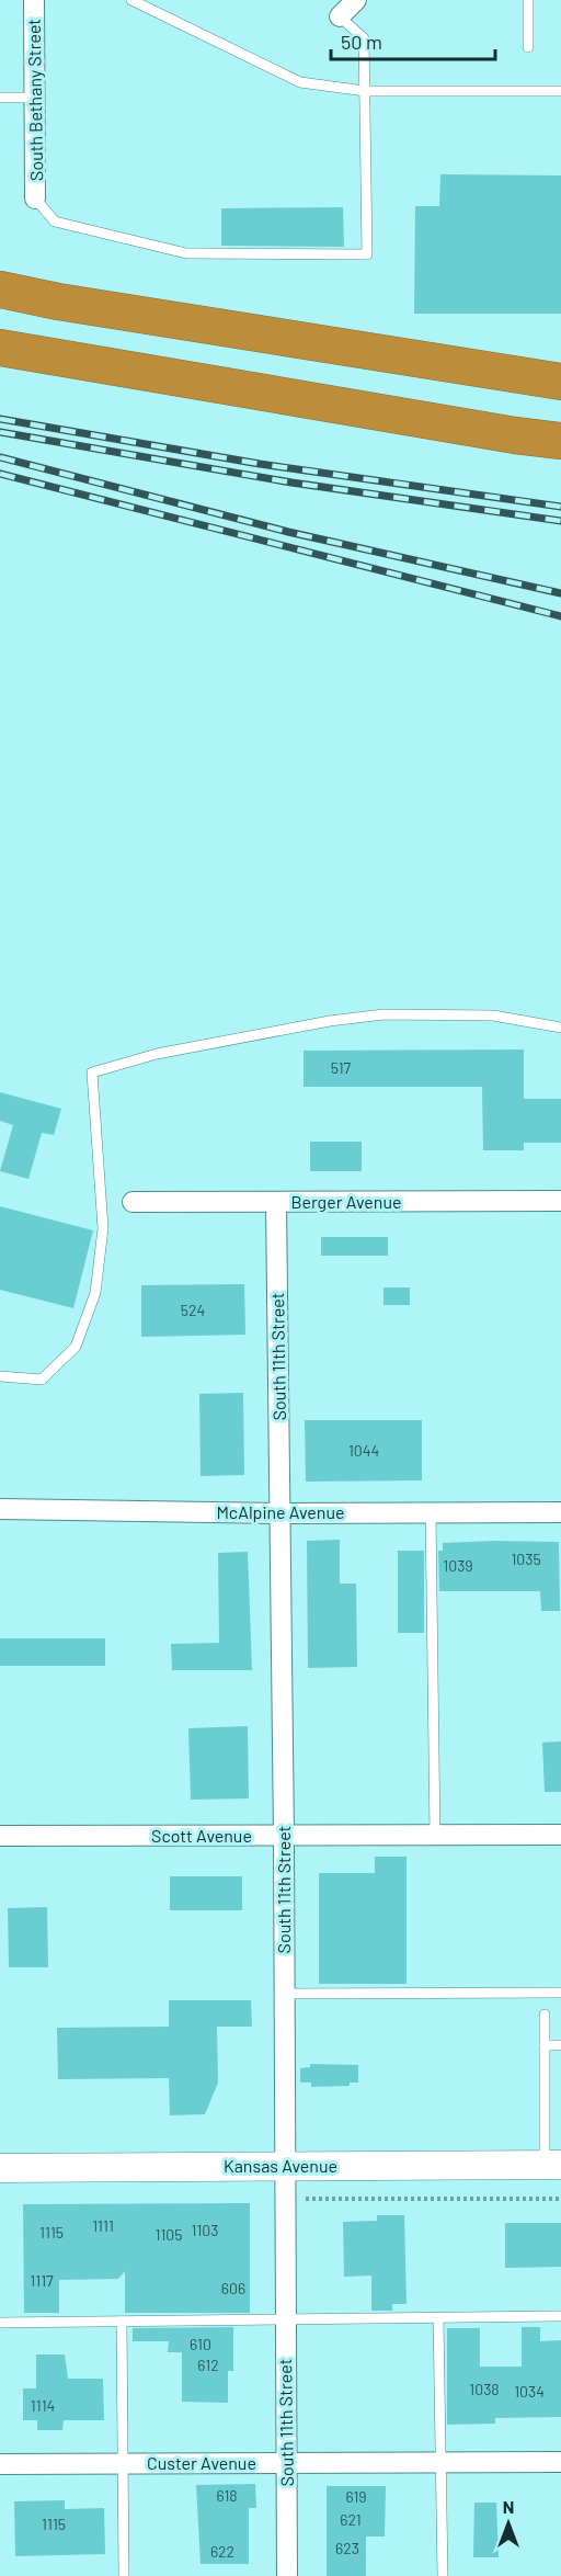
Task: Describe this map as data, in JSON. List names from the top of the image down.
{
  "streets": {
    "main road": ["Kansas Avenue"],
    "street": [
      "South Bethany Street",
      "Berger Avenue",
      "South 11th Street",
      "McAlpine Avenue",
      "Scott Avenue",
      "Custer Avenue"
    ]
  },
  "crossings": [
    ["Berger Avenue", "South 11th Street"],
    ["South 11th Street", "McAlpine Avenue"],
    ["South 11th Street", "Scott Avenue"],
    ["South 11th Street", "Kansas Avenue"],
    ["South 11th Street", "Custer Avenue"]
  ],
  "house_numbers": [
    "517",
    "524",
    "1044",
    "1035",
    "1039",
    "1111",
    "1103",
    "1115",
    "1105",
    "1117",
    "606",
    "610",
    "612",
    "1038",
    "1034",
    "1114",
    "618",
    "619",
    "621",
    "1115",
    "623",
    "622"
  ],
  "scale_bar": "50 m",
  "north": "top"
}
